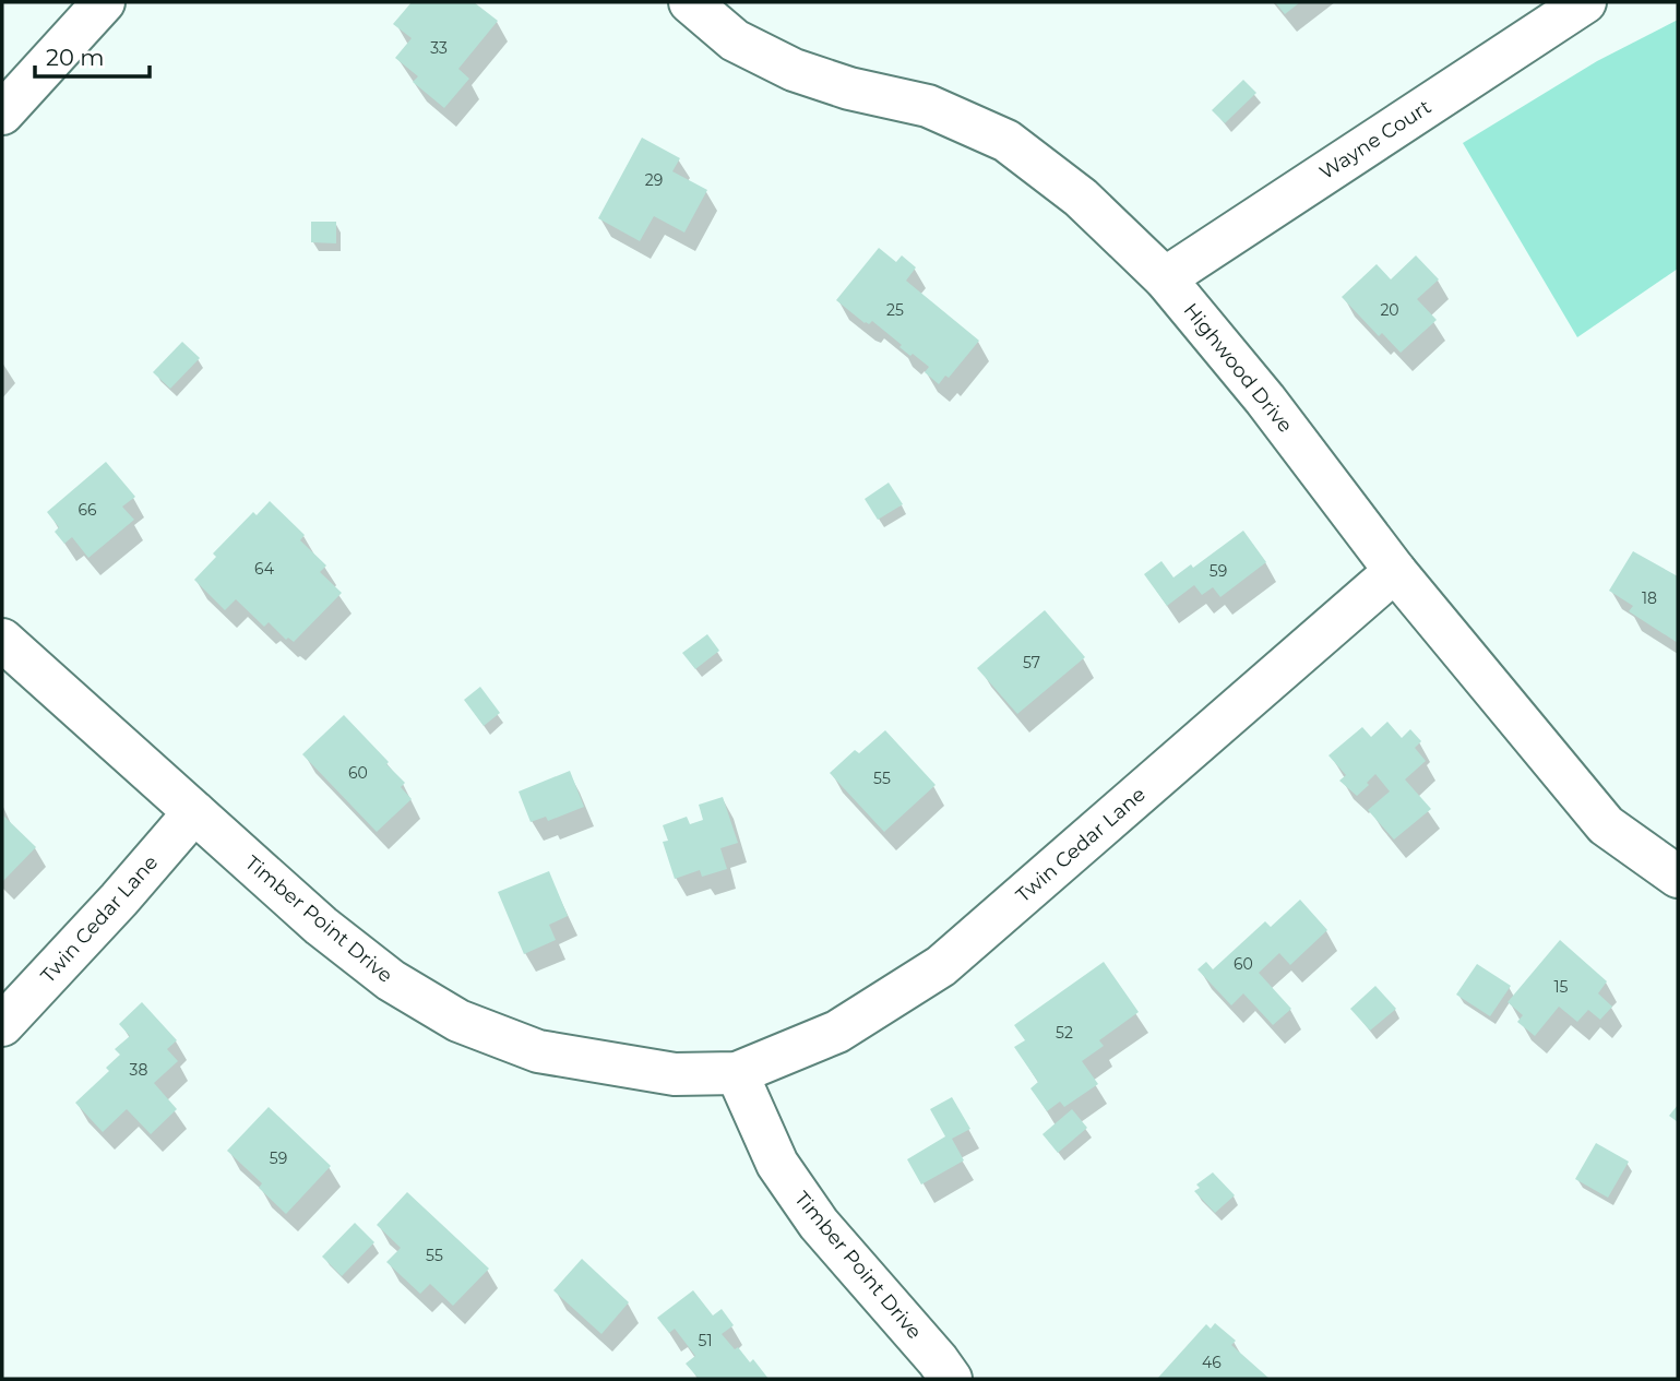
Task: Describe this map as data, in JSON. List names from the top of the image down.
{
  "streets": {
    "street": [
      "Wayne Court",
      "Highwood Drive",
      "Twin Cedar Lane",
      "Timber Point Drive"
    ]
  },
  "crossings": [
    ["Wayne Court", "Highwood Drive"],
    ["Highwood Drive", "Twin Cedar Lane"],
    ["Twin Cedar Lane", "Timber Point Drive"]
  ],
  "house_numbers": [
    "33",
    "29",
    "25",
    "20",
    "66",
    "64",
    "59",
    "18",
    "57",
    "60",
    "55",
    "60",
    "15",
    "52",
    "38",
    "59",
    "55",
    "51",
    "46"
  ],
  "scale_bar": "20 m"
}
